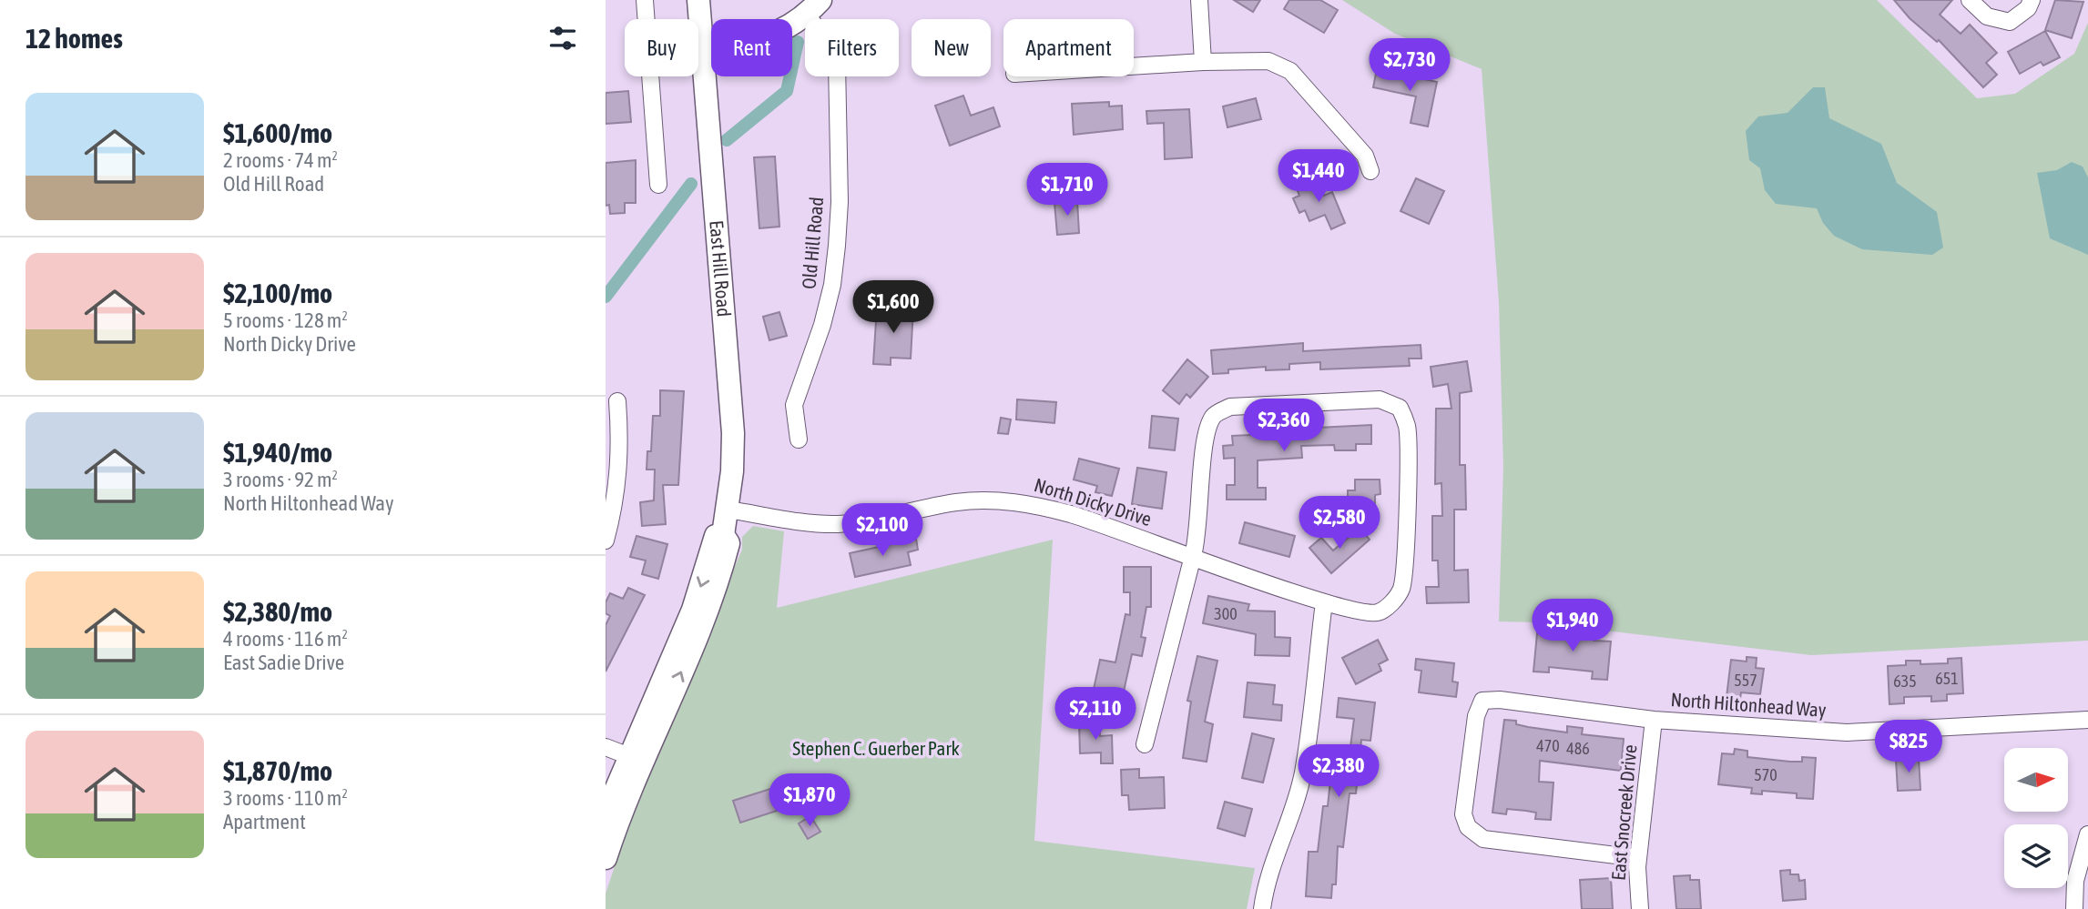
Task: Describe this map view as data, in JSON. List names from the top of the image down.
{
  "streets": {
    "street": [
      "Old Hill Road",
      "East Hill Road",
      "North Dicky Drive",
      "North Hiltonhead Way",
      "East Snocreek Drive"
    ]
  },
  "crossings": [
    ["East Hill Road", "North Dicky Drive"],
    ["North Hiltonhead Way", "East Snocreek Drive"]
  ],
  "parks": ["Stephen C. Guerber Park"],
  "house_numbers": [
    "300",
    "651",
    "557",
    "635",
    "470",
    "486",
    "570"
  ],
  "north": "right",
  "page": {
    "heading": "12 homes",
    "chip": [
      "Buy",
      "Rent",
      "Filters",
      "New",
      "Apartment"
    ],
    "price": [
      "$2,730",
      "$1,440",
      "$1,710",
      "$1,600",
      "$2,360",
      "$2,580",
      "$2,100",
      "$1,940",
      "$2,110",
      "$825",
      "$2,380",
      "$1,870"
    ],
    "list": [
      {
        "name": "$1,600/mo",
        "note": "2 rooms · 74 m² · Old Hill Road"
      },
      {
        "name": "$2,100/mo",
        "note": "5 rooms · 128 m² · North Dicky Drive"
      },
      {
        "name": "$1,940/mo",
        "note": "3 rooms · 92 m² · North Hiltonhead Way"
      },
      {
        "name": "$2,380/mo",
        "note": "4 rooms · 116 m² · East Sadie Drive"
      },
      {
        "name": "$1,870/mo",
        "note": "3 rooms · 110 m² · Apartment"
      }
    ]
  }
}
